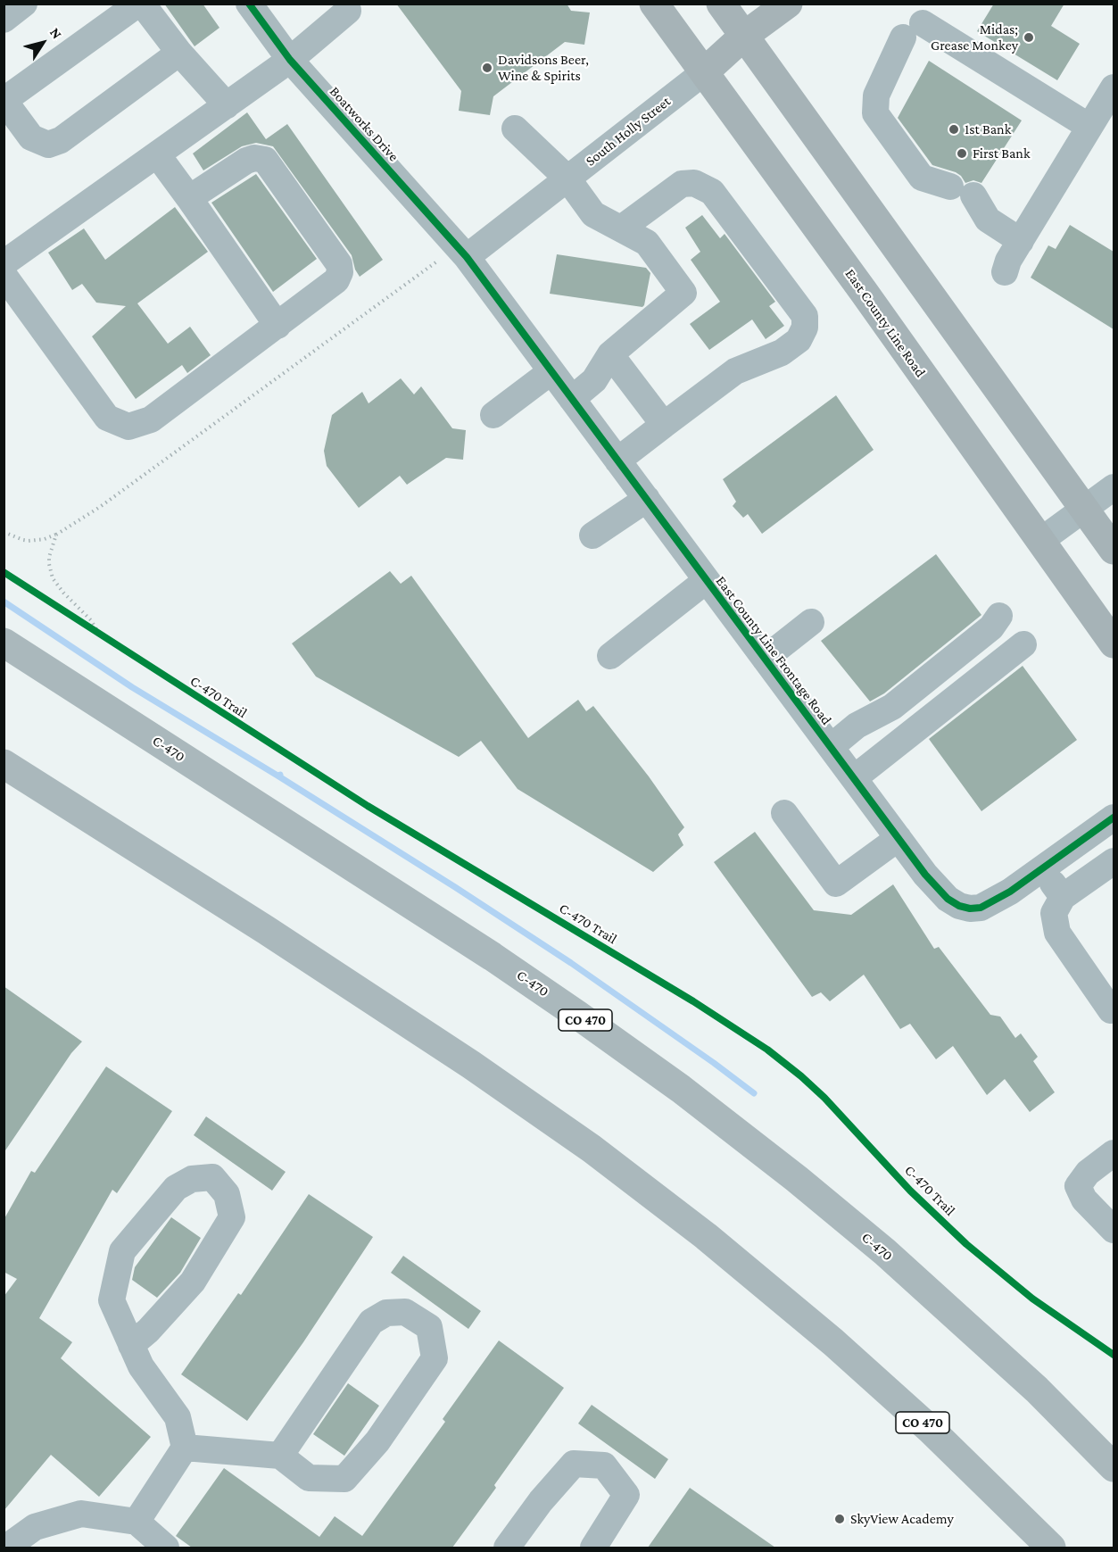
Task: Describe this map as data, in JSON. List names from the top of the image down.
{
  "streets": {
    "highway": ["C-470", "CO 470"],
    "main road": ["South Holly Street", "East County Line Road"],
    "street": ["Boatworks Drive", "East County Line Frontage Road"],
    "cycle path": ["C-470 Trail"]
  },
  "crossings": [
    ["Boatworks Drive", "South Holly Street"],
    ["Boatworks Drive", "East County Line Frontage Road"],
    ["South Holly Street", "East County Line Road"],
    ["South Holly Street", "East County Line Frontage Road"]
  ],
  "places": [
    "Midas; Grease Monkey",
    "Davidsons Beer, Wine & Spirits",
    "1st Bank",
    "First Bank",
    "SkyView Academy"
  ],
  "north": "top right"
}
